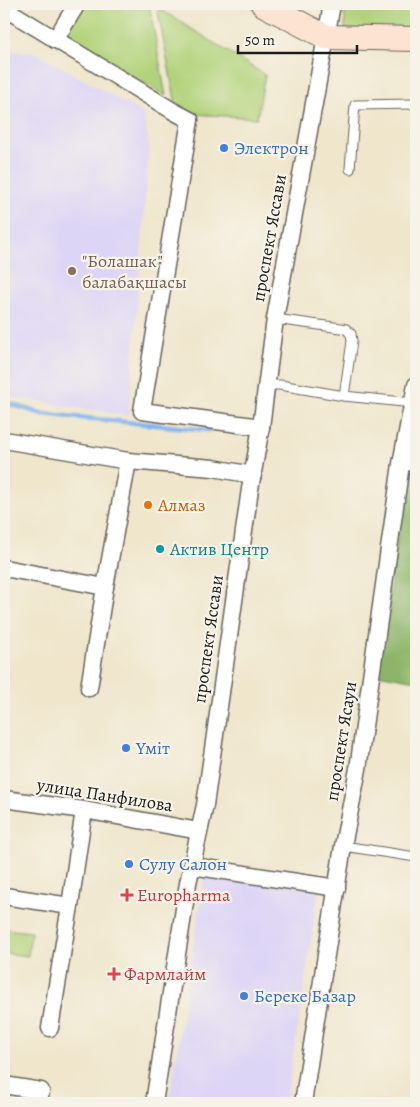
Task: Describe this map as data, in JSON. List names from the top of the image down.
{
  "streets": {
    "street": ["проспект Яссави", "проспект Ясауи", "улица Панфилова"]
  },
  "crossings": [
    ["проспект Яссави", "улица Панфилова"]
  ],
  "places": {
    "other": [
      "Электрон",
      "\"Болашак\" балабақшасы",
      "Алмаз",
      "Актив Центр",
      "Үміт",
      "Сулу Салон",
      "Береке Базар"
    ],
    "health": ["Europharma", "Фармлайм"]
  },
  "scale_bar": "50 m"
}
